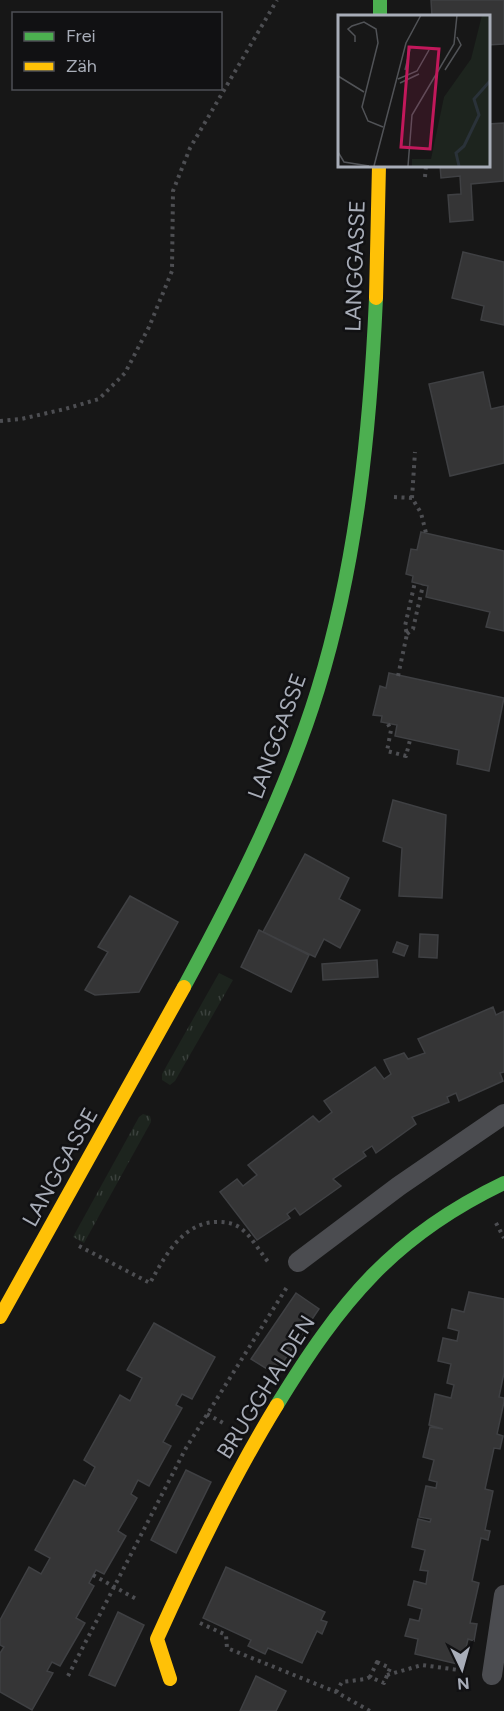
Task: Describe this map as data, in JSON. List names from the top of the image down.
{
  "streets": {
    "main road": ["LANGGASSE", "BRUGGHALDEN"]
  },
  "legend": ["Frei", "Zäh"],
  "north": "bottom"
}
